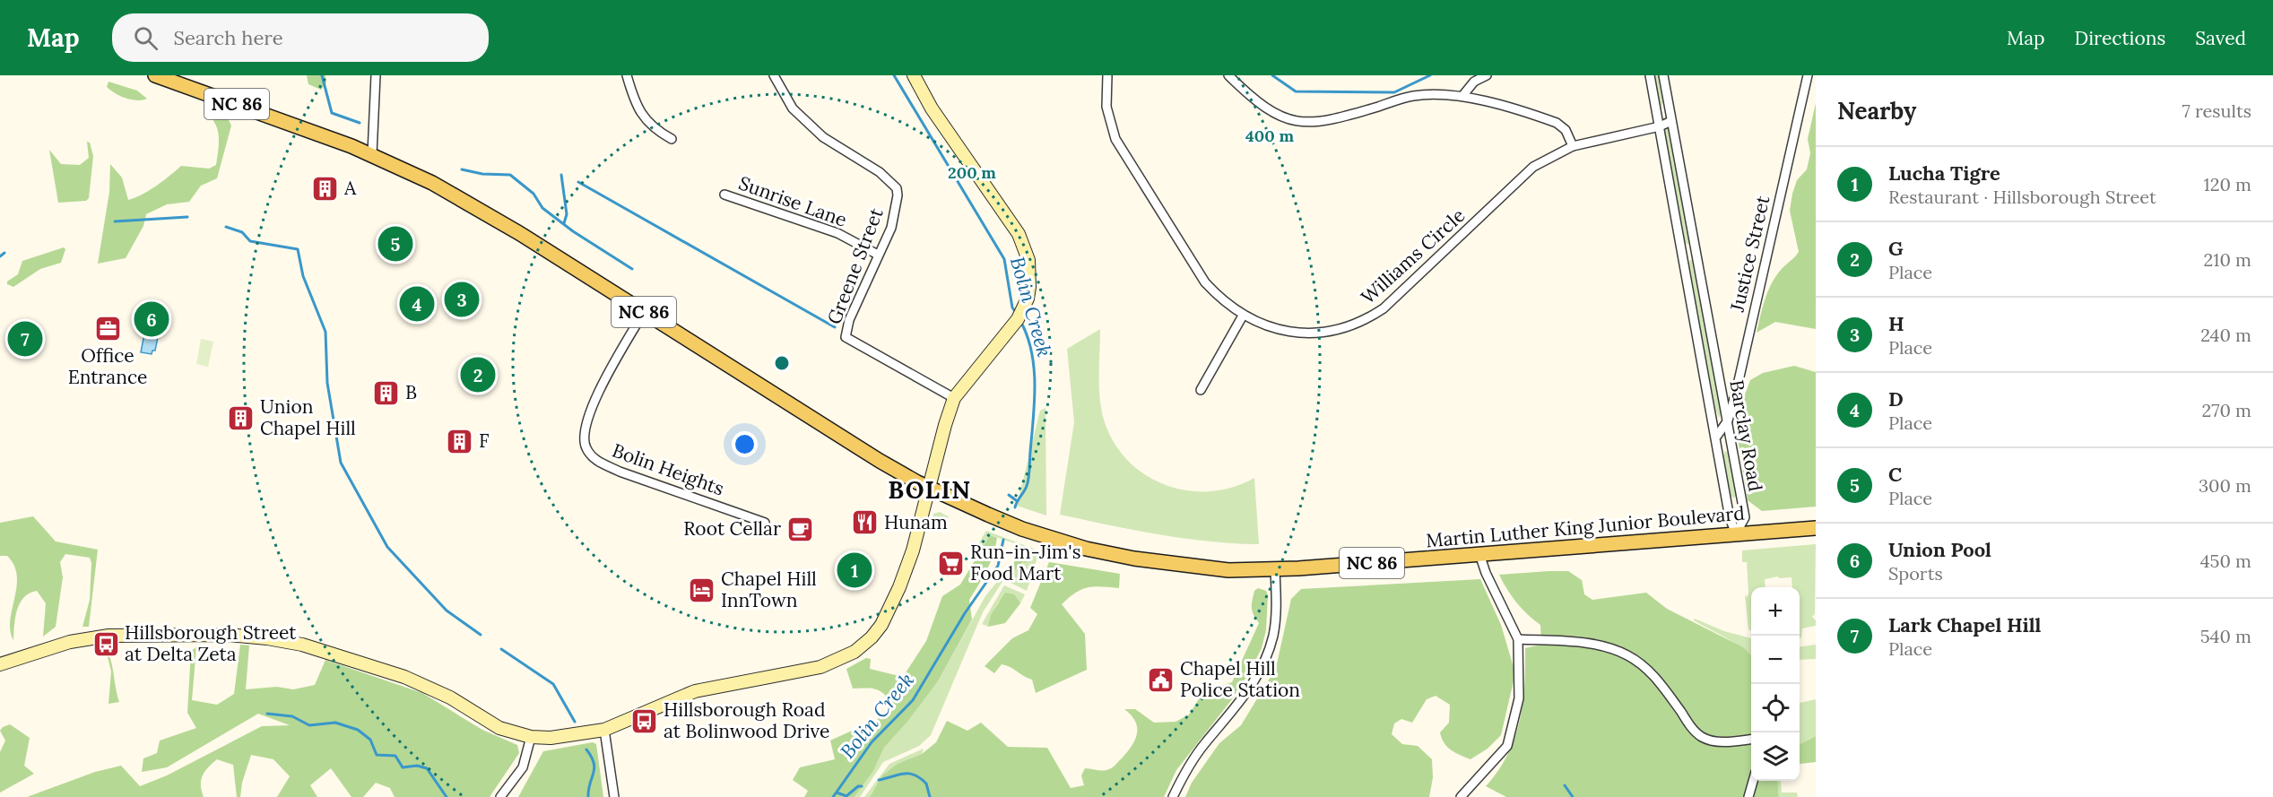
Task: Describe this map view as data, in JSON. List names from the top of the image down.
{
  "streets": {
    "main road": ["NC 86", "Martin Luther King Junior Boulevard"],
    "street": [
      "Sunrise Lane",
      "Justice Street",
      "Williams Circle",
      "Greene Street",
      "Barclay Road",
      "Bolin Heights"
    ]
  },
  "crossings": [
    ["Sunrise Lane", "Greene Street"],
    ["Justice Street", "Barclay Road"],
    ["Williams Circle", "Barclay Road"],
    ["Barclay Road", "Martin Luther King Junior Boulevard"],
    ["Bolin Heights", "Martin Luther King Junior Boulevard"]
  ],
  "districts": ["BOLIN"],
  "water": ["Bolin Creek"],
  "places": {
    "building": [
      "A",
      "B",
      "Union Chapel Hill",
      "F"
    ],
    "office": ["Office Entrance"],
    "restaurant": ["Hunam"],
    "cafe": ["Root Cellar"],
    "supermarket": ["Run-in-Jim's Food Mart"],
    "hotel": ["Chapel Hill InnTown"],
    "bus stop": ["Hillsborough Street at Delta Zeta", "Hillsborough Road at Bolinwood Drive"],
    "public building": ["Chapel Hill Police Station"]
  },
  "page": {
    "header": "Map",
    "search": "Search here",
    "nav": ["Map", "Directions", "Saved"],
    "heading": ["Nearby", "7 results"],
    "list": [
      {
        "mark": "1",
        "name": "Lucha Tigre",
        "note": "Restaurant · Hillsborough Street",
        "value": "120 m"
      },
      {
        "mark": "2",
        "name": "G",
        "note": "Place",
        "value": "210 m"
      },
      {
        "mark": "3",
        "name": "H",
        "note": "Place",
        "value": "240 m"
      },
      {
        "mark": "4",
        "name": "D",
        "note": "Place",
        "value": "270 m"
      },
      {
        "mark": "5",
        "name": "C",
        "note": "Place",
        "value": "300 m"
      },
      {
        "mark": "6",
        "name": "Union Pool",
        "note": "Sports",
        "value": "450 m"
      },
      {
        "mark": "7",
        "name": "Lark Chapel Hill",
        "note": "Place",
        "value": "540 m"
      }
    ],
    "pins": [
      "5",
      "3",
      "4",
      "6",
      "7",
      "2",
      "1"
    ],
    "map_buttons": ["+", "−"]
  },
  "rings": ["400 m", "200 m"]
}
